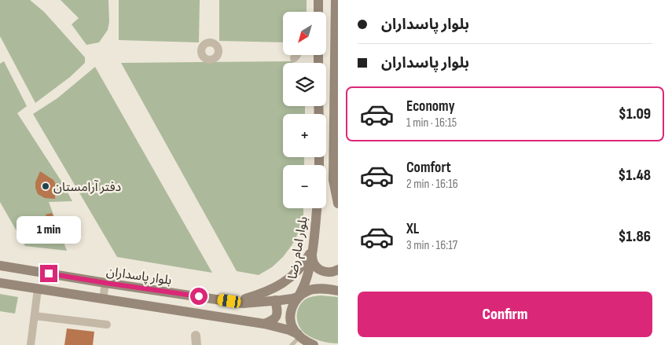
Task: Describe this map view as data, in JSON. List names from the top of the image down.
{
  "streets": {
    "main road": ["بلوار امام رضا", "بلوار پاسداران"]
  },
  "crossings": [
    ["بلوار امام رضا", "بلوار پاسداران"]
  ],
  "places": ["دفتر آرامستان"],
  "north": "bottom left",
  "page": {
    "banner": ["بلوار پاسداران", "بلوار پاسداران"],
    "map_buttons": ["+", "−"],
    "list": [
      {
        "name": "Economy",
        "note": "1 min · 16:15",
        "value": "$1.09"
      },
      {
        "name": "Comfort",
        "note": "2 min · 16:16",
        "value": "$1.48"
      },
      {
        "name": "XL",
        "note": "3 min · 16:17",
        "value": "$1.86"
      }
    ],
    "bubble": "1 min",
    "buttons": "Confirm"
  }
}
